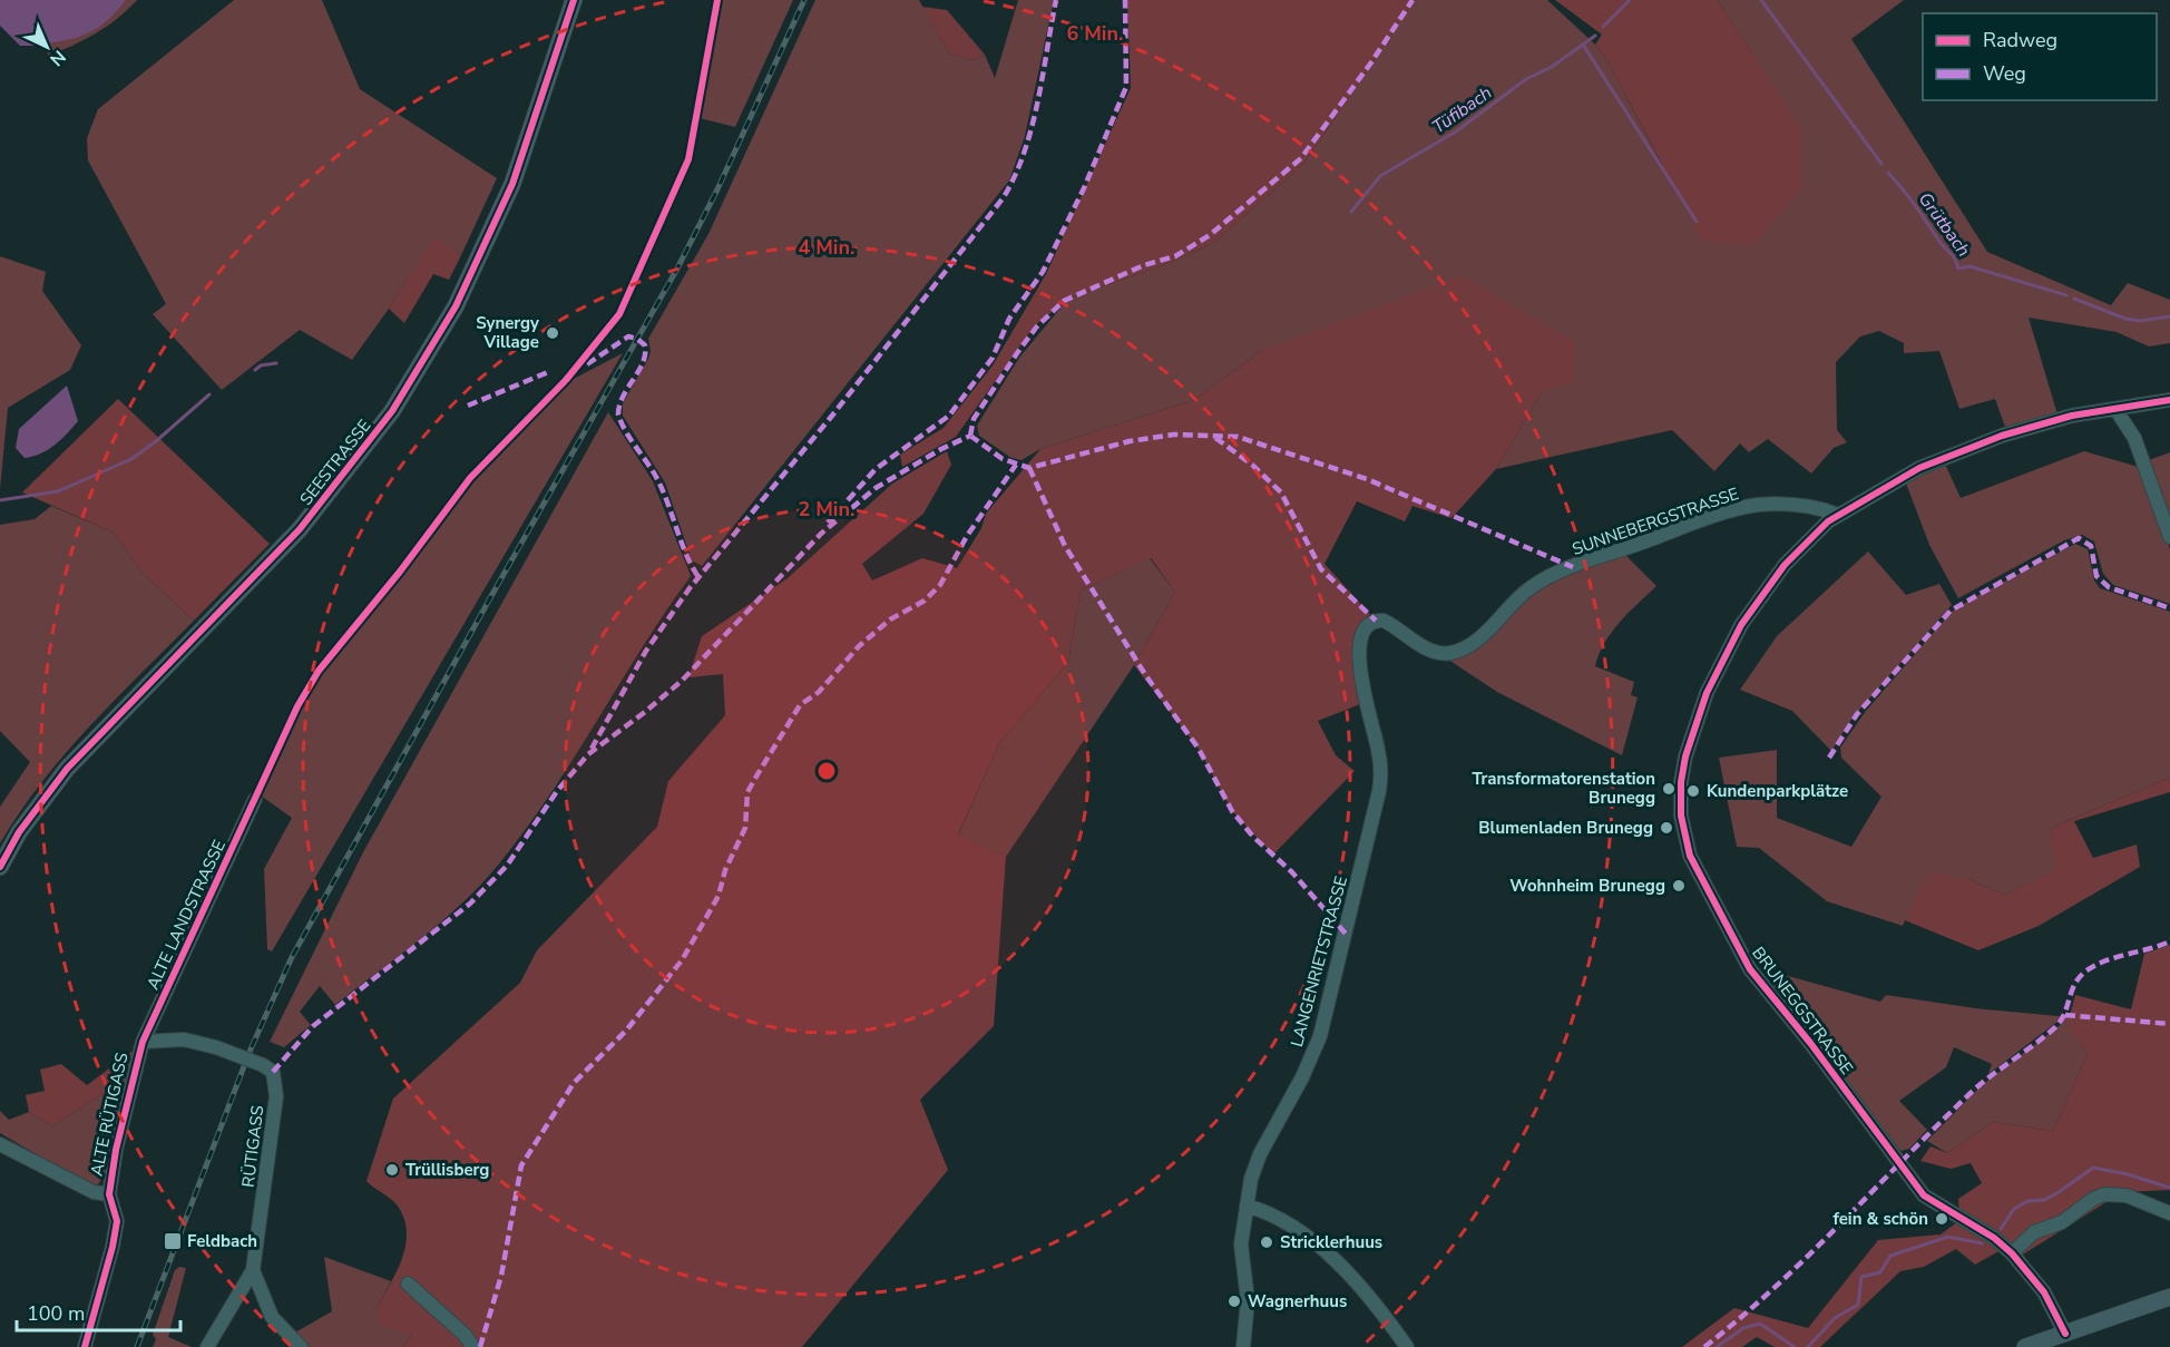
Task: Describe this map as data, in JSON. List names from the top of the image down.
{
  "streets": {
    "main road": ["SEESTRASSE"],
    "street": [
      "SUNNEBERGSTRASSE",
      "ALTE LANDSTRASSE",
      "LANGENRIETSTRASSE",
      "BRUNEGGSTRASSE",
      "ALTE RÜTIGASS",
      "RÜTIGASS"
    ]
  },
  "crossings": [
    ["SUNNEBERGSTRASSE", "LANGENRIETSTRASSE"],
    ["SUNNEBERGSTRASSE", "BRUNEGGSTRASSE"],
    ["ALTE LANDSTRASSE", "ALTE RÜTIGASS"],
    ["ALTE LANDSTRASSE", "RÜTIGASS"],
    ["ALTE RÜTIGASS", "RÜTIGASS"]
  ],
  "water": ["Tüfibach", "Grütbach"],
  "places": {
    "other": [
      "Synergy Village",
      "Transformatorenstation Brunegg",
      "Kundenparkplätze",
      "Blumenladen Brunegg",
      "Wohnheim Brunegg",
      "Trüllisberg",
      "fein & schön",
      "Stricklerhuus",
      "Wagnerhuus"
    ],
    "transit": ["Feldbach"]
  },
  "legend": ["Radweg", "Weg"],
  "scale_bar": "100 m",
  "north": "bottom right",
  "rings": ["6 Min.", "4 Min.", "2 Min."]
}
